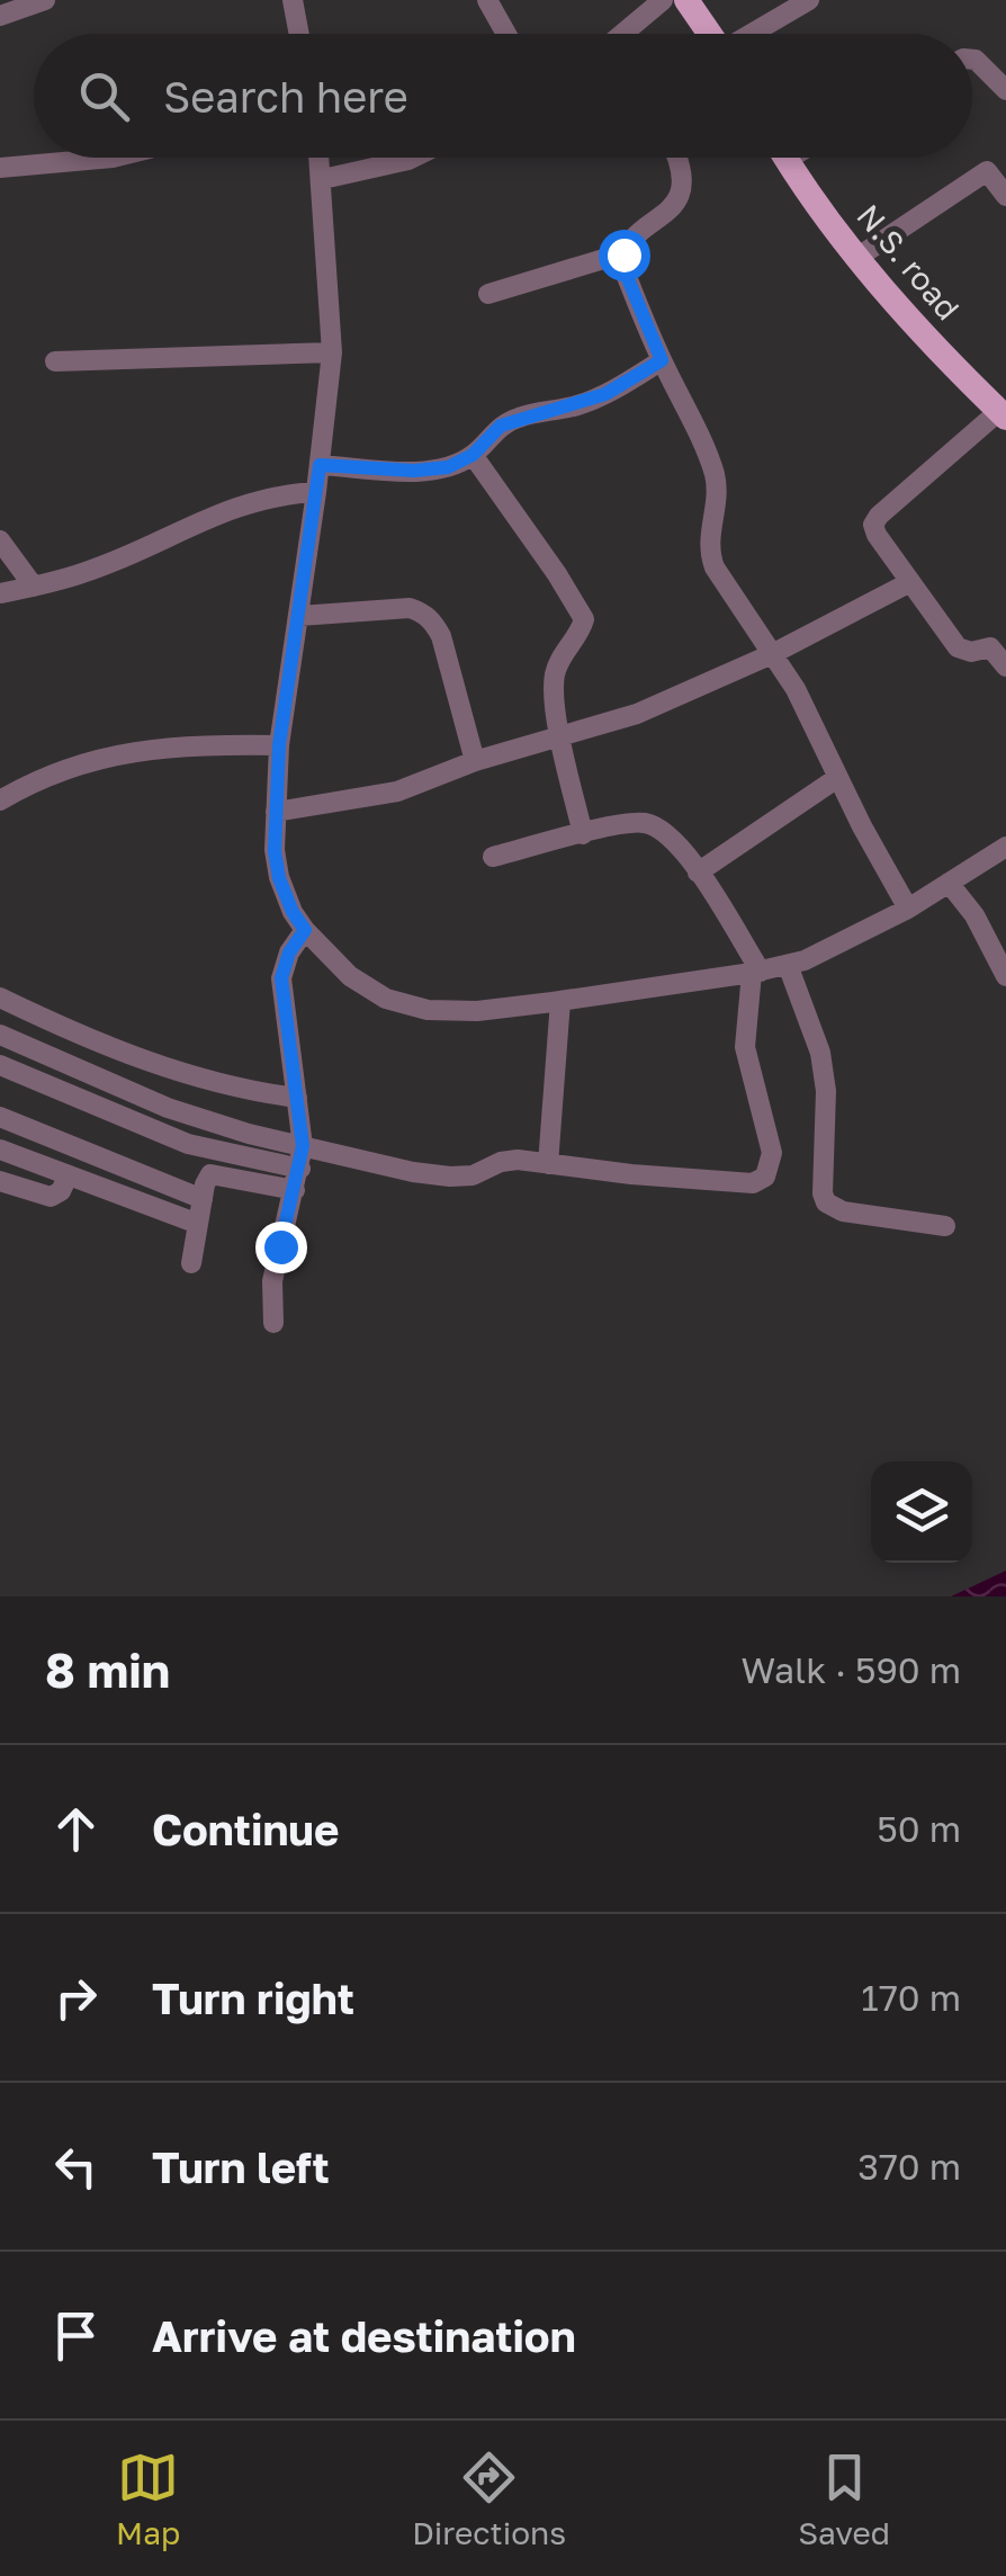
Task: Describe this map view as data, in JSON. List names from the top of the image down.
{
  "streets": {
    "main road": ["N.S. road"]
  },
  "page": {
    "search": "Search here",
    "heading": ["8 min", "Walk · 590 m"],
    "list": [
      ["Continue", "50 m"],
      ["Turn right", "170 m"],
      ["Turn left", "370 m"],
      "Arrive at destination"
    ],
    "nav": ["Map", "Directions", "Saved"]
  }
}
